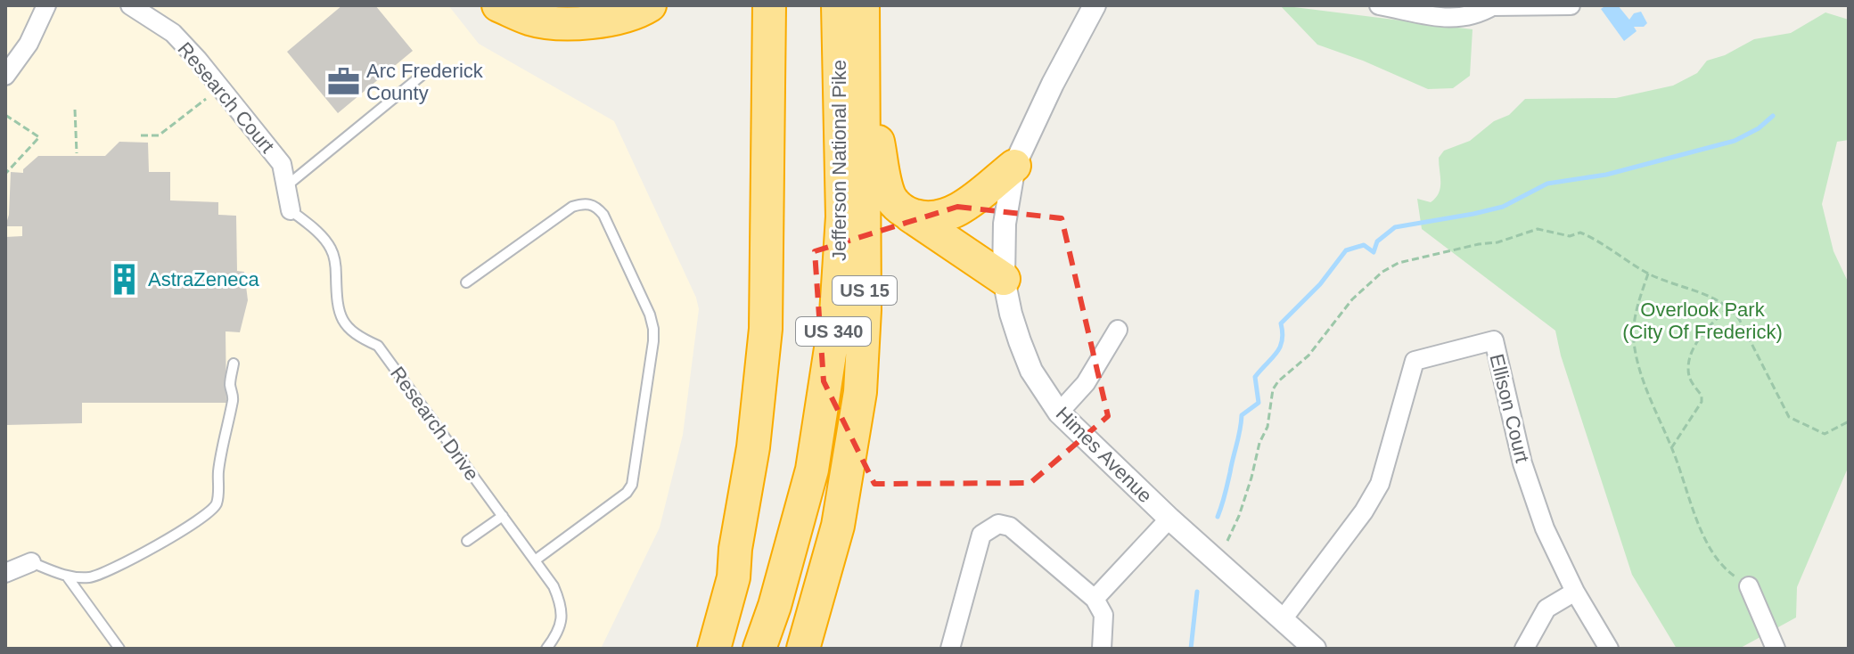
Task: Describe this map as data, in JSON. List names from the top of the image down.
{
  "streets": {
    "highway": ["Jefferson National Pike", "US 15", "US 340"],
    "street": ["Research Court", "Ellison Court", "Himes Avenue"],
    "lane": ["Research Drive"]
  },
  "crossings": [
    ["Research Court", "Research Drive"],
    ["Ellison Court", "Himes Avenue"]
  ],
  "parks": ["Overlook Park (City Of Frederick)"],
  "places": {
    "office": ["Arc Frederick County"],
    "building": ["AstraZeneca"]
  }
}
